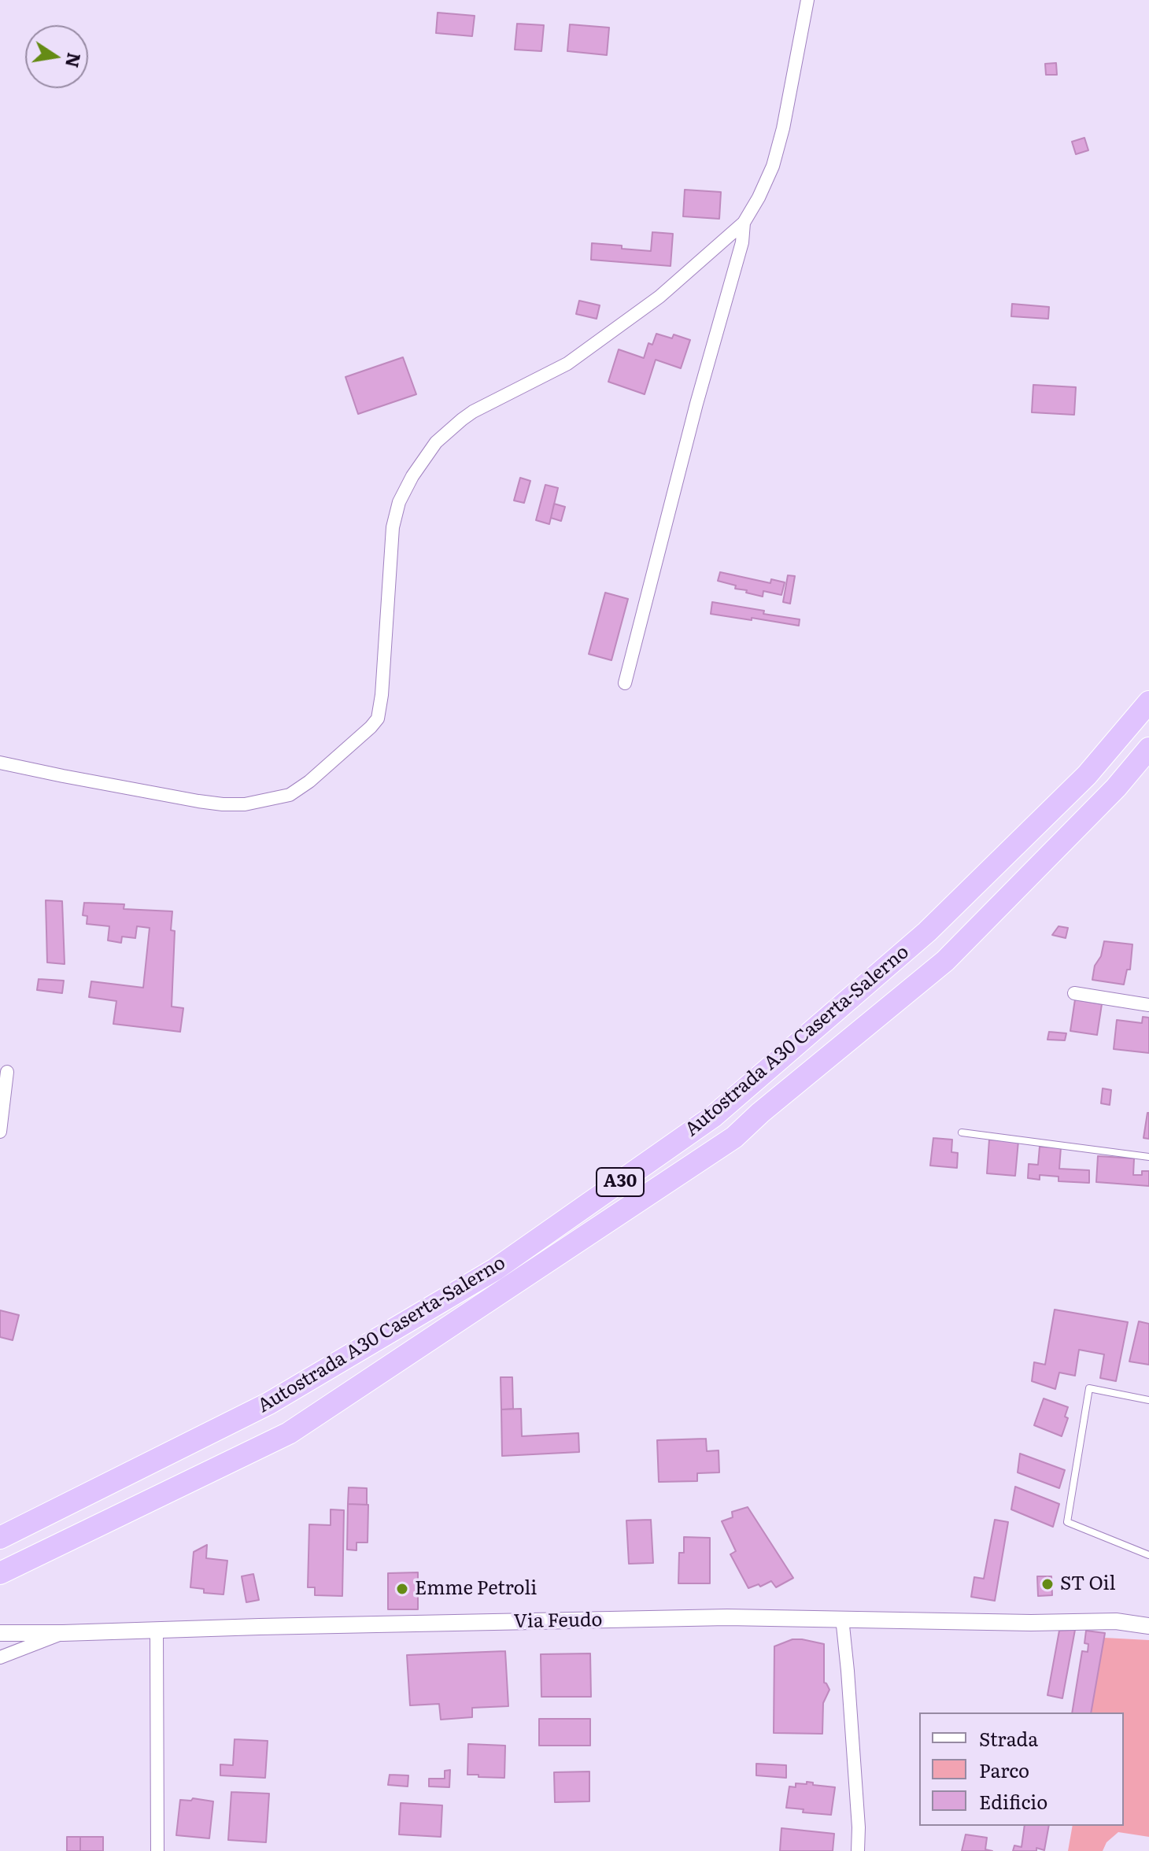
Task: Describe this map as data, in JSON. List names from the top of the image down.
{
  "streets": {
    "highway": ["Autostrada A30 Caserta-Salerno", "A30"],
    "street": ["Via Feudo"]
  },
  "places": ["ST Oil", "Emme Petroli"],
  "legend": ["Strada", "Parco", "Edificio"],
  "north": "right"
}
